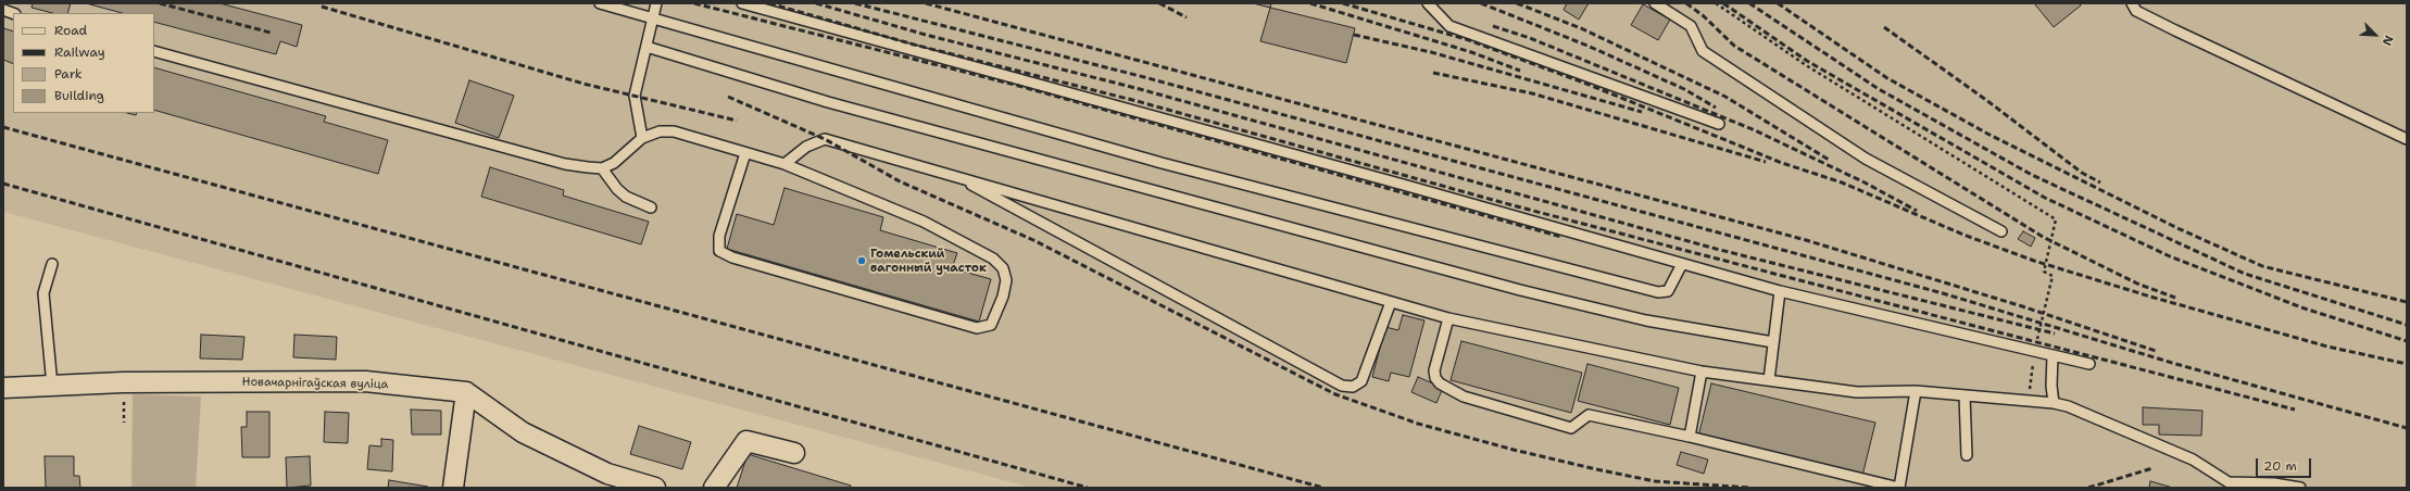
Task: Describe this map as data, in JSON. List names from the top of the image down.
{
  "streets": {
    "street": ["Новачарнігаўская вуліца"]
  },
  "places": ["Гомельский вагонный участок"],
  "legend": [
    "Road",
    "Railway",
    "Park",
    "Building"
  ],
  "scale_bar": "20 m",
  "north": "bottom right"
}
